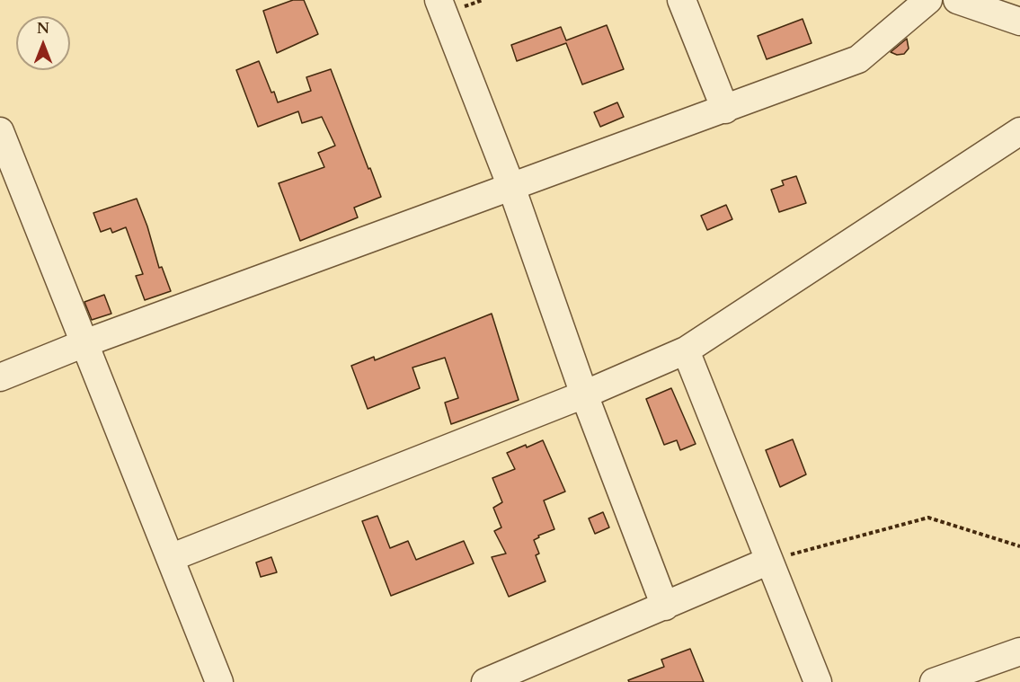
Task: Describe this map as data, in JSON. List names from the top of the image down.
{
  "north": "top"
}
